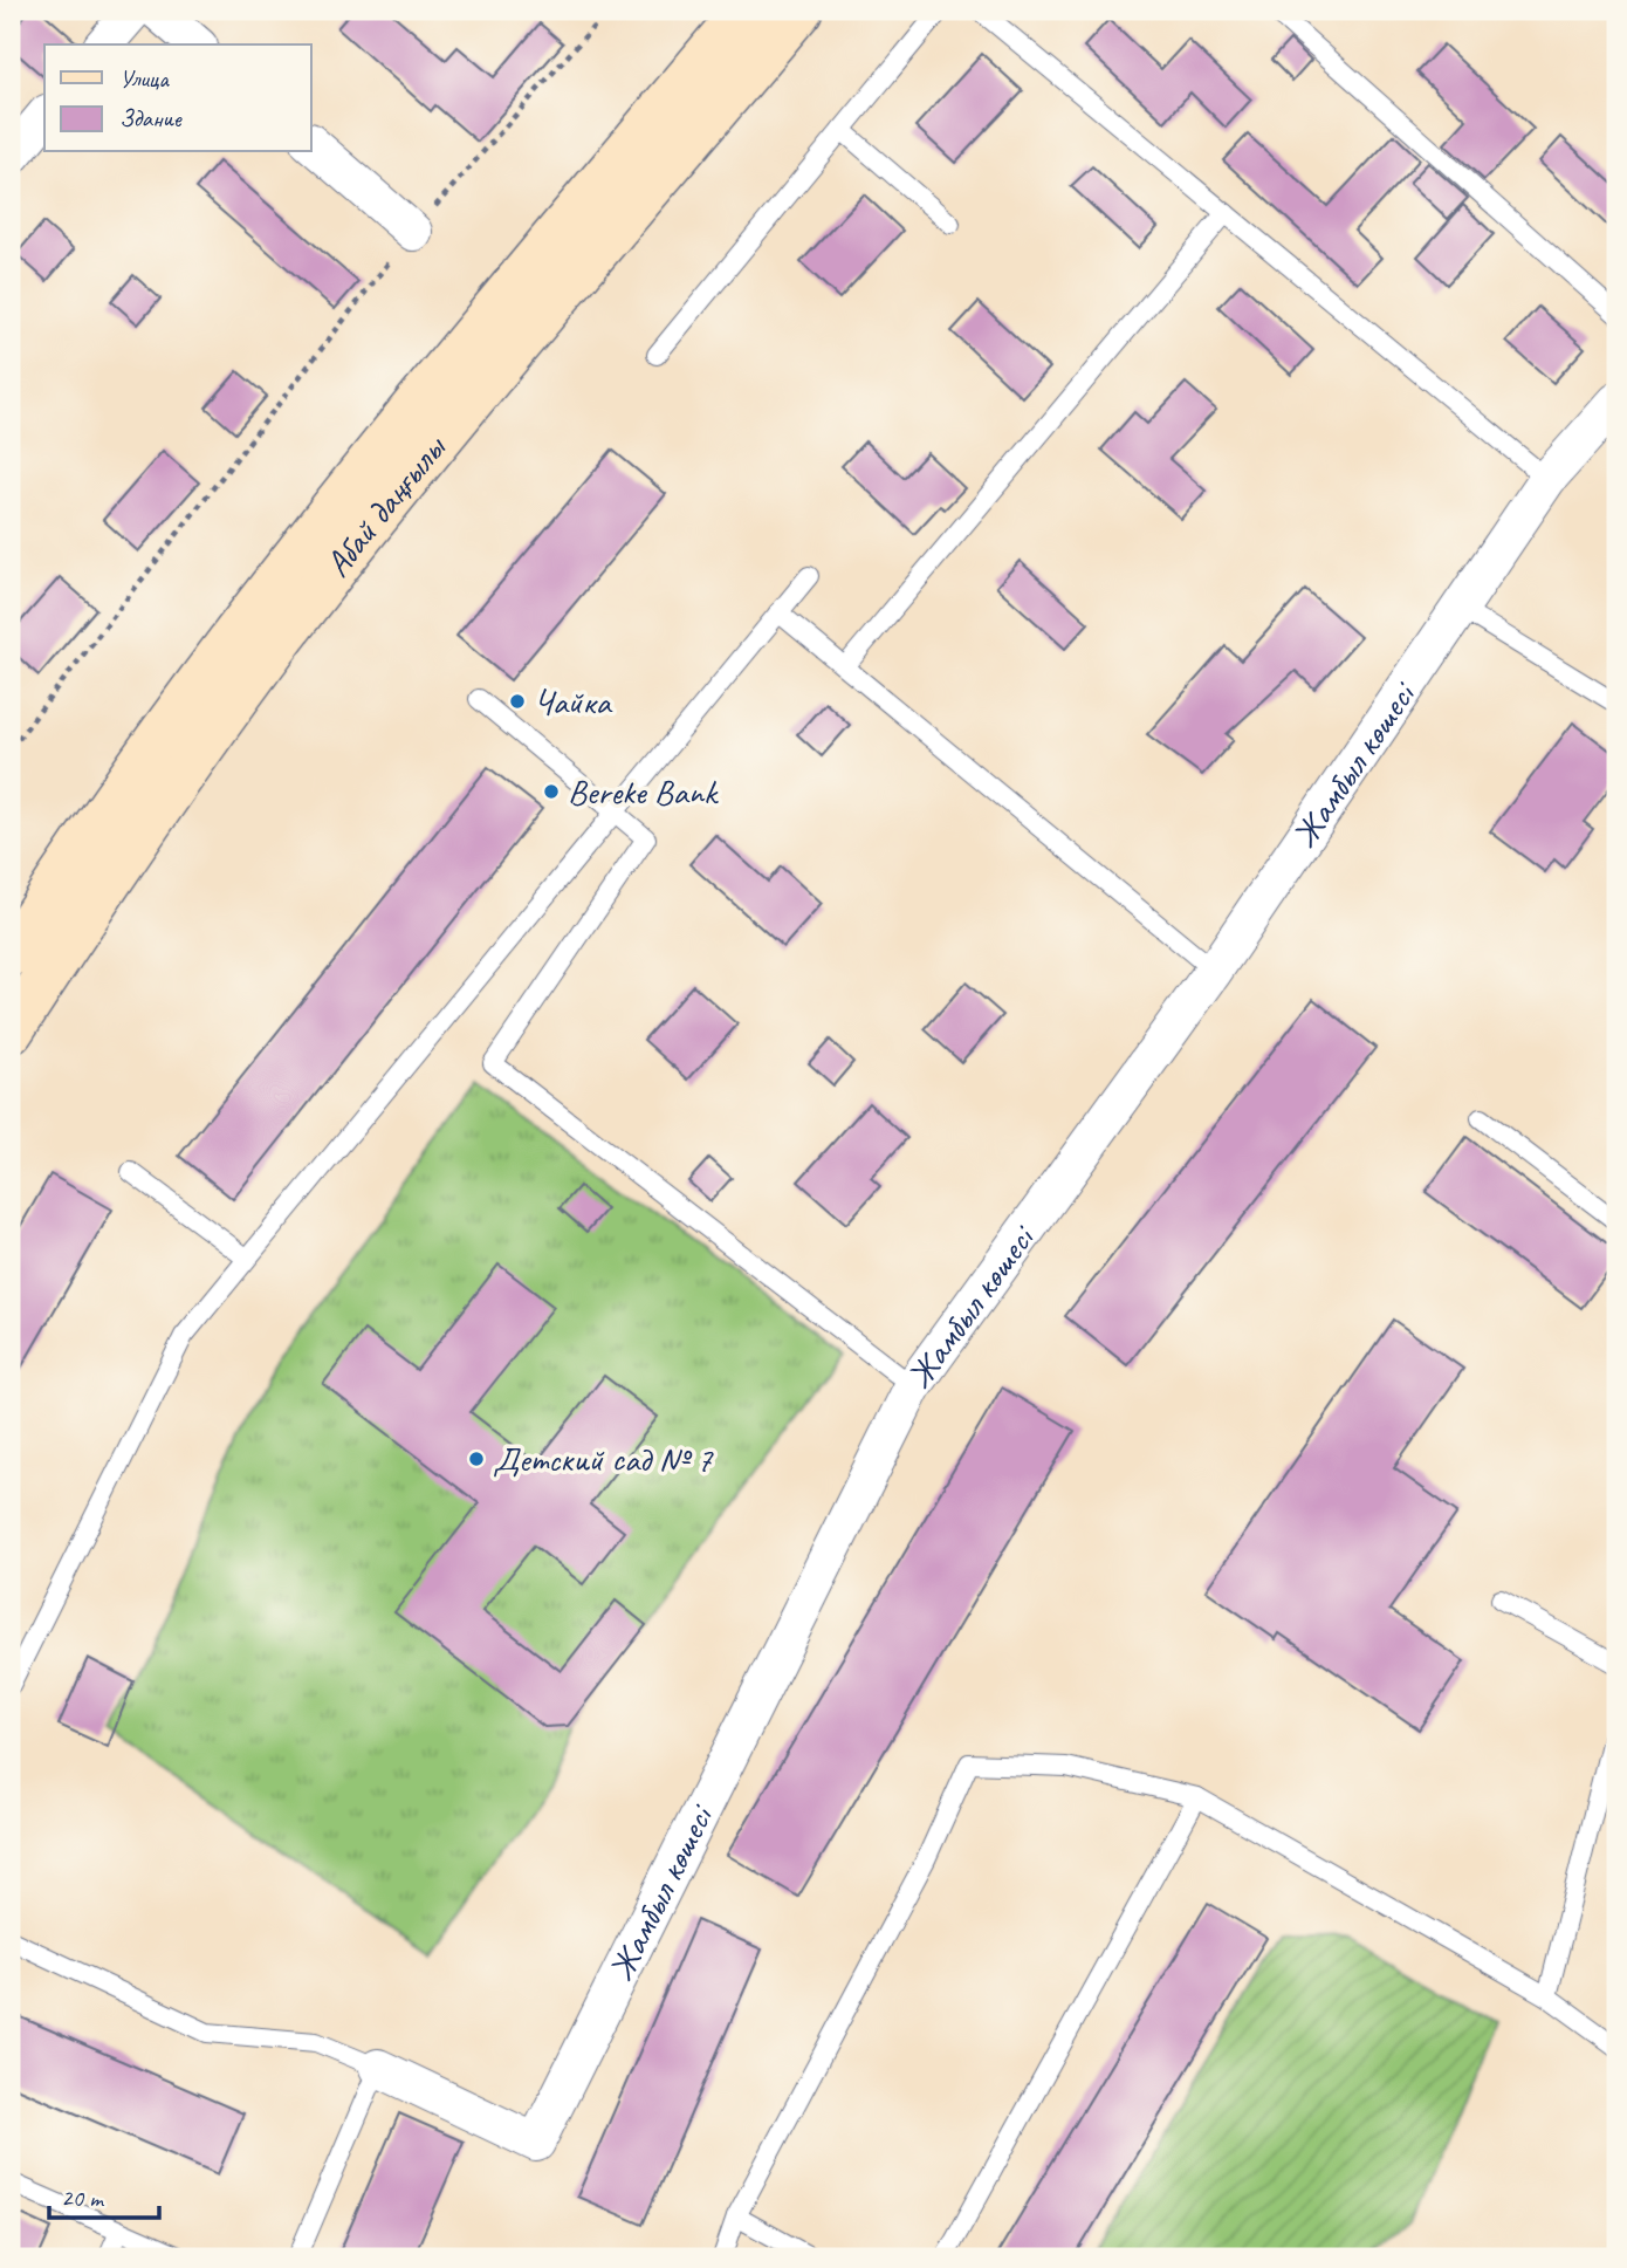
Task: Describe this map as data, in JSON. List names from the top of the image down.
{
  "streets": {
    "main road": ["Абай даңғылы"],
    "street": ["Жамбыл көшесі"]
  },
  "places": ["Чайка", "Bereke Bank", "Детский сад № 7"],
  "legend": ["Улица", "Здание"],
  "scale_bar": "20 m"
}
